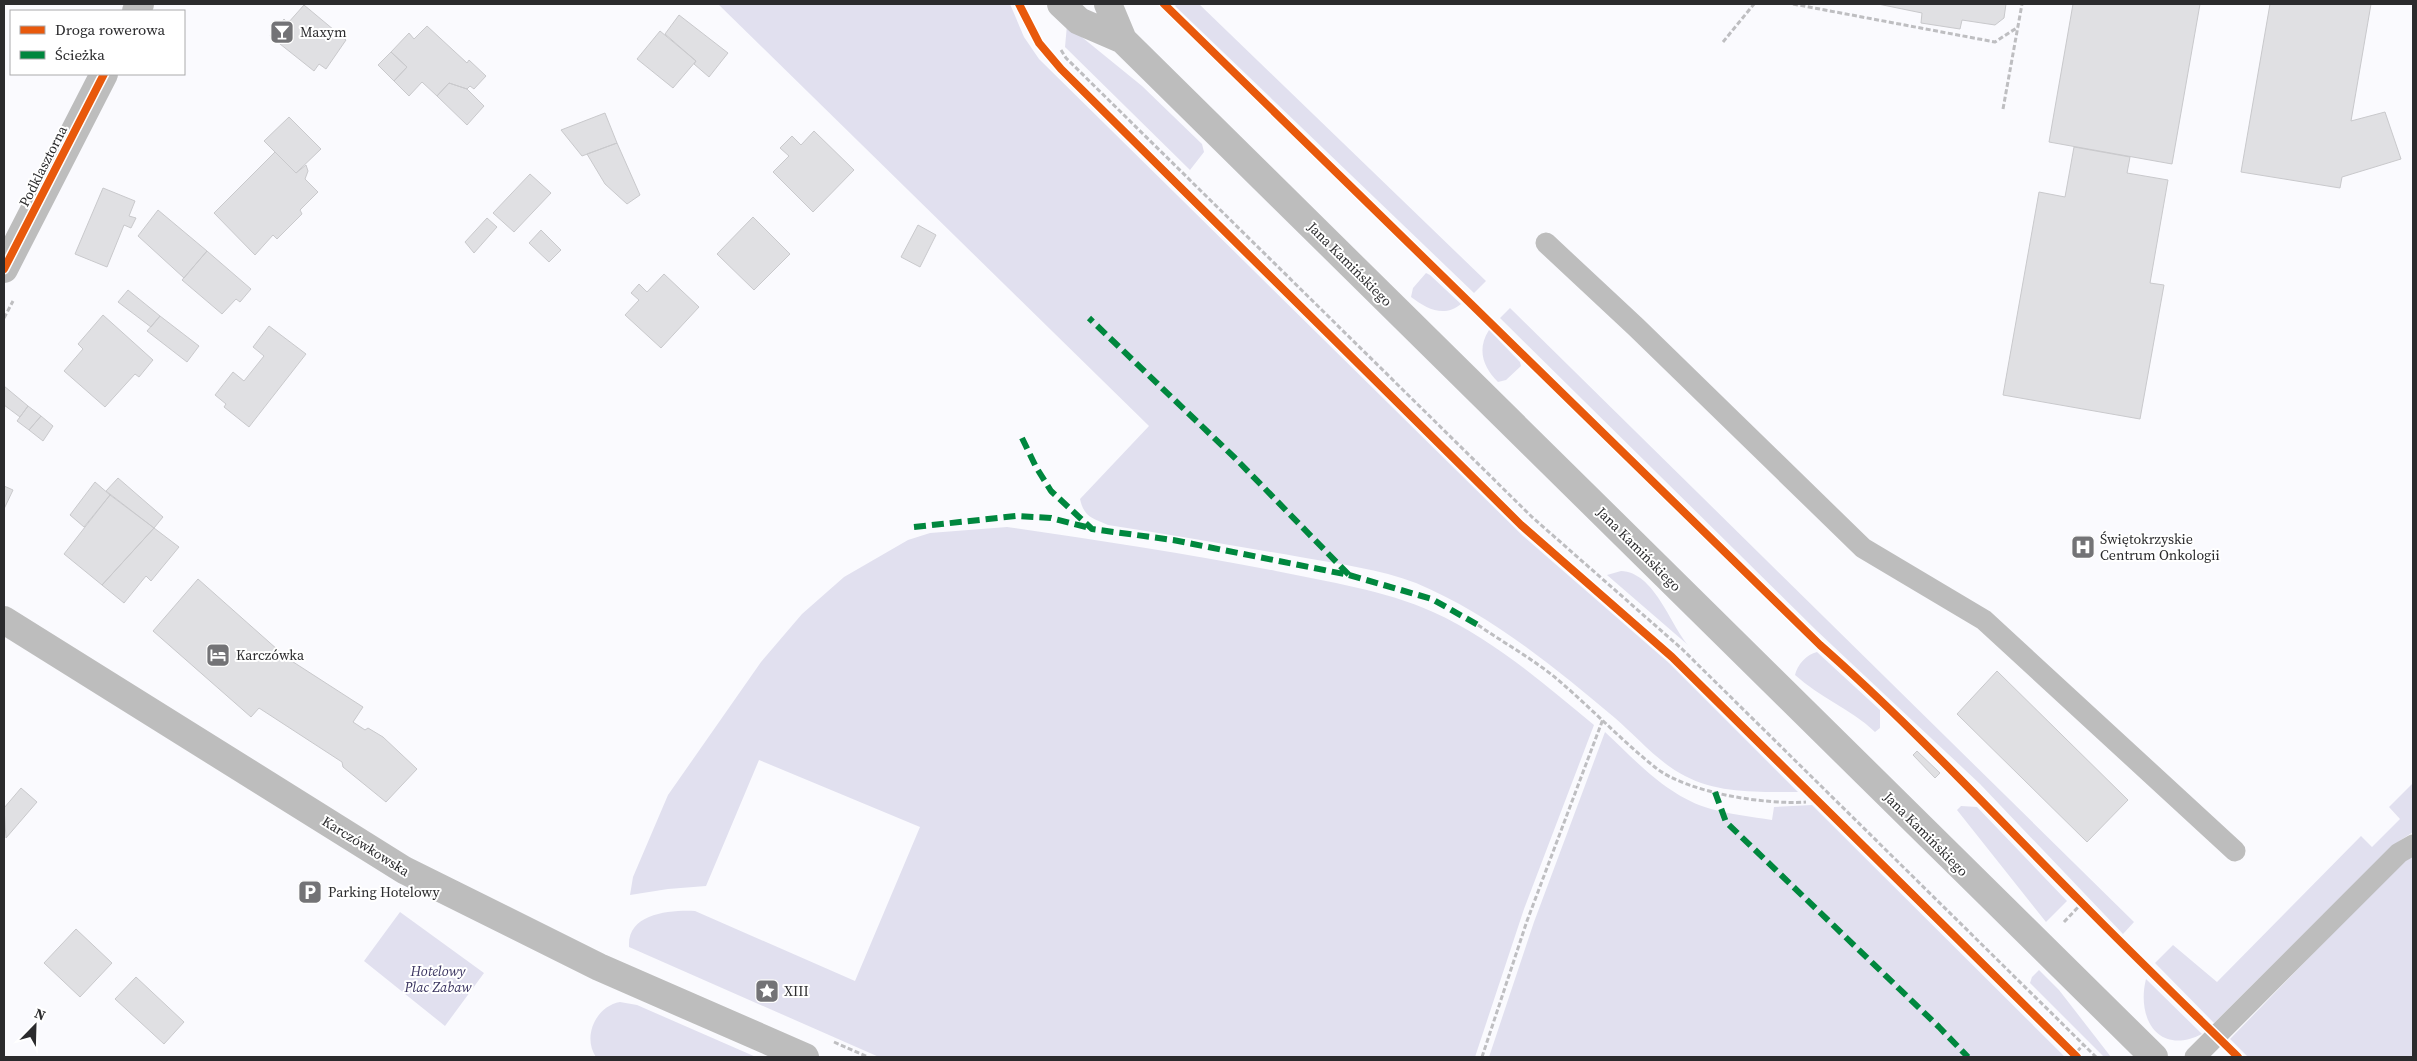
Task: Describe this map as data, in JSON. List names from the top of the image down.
{
  "streets": {
    "street": ["Podklasztorna", "Jana Kamińskiego", "Karczówkowska"]
  },
  "parks": ["Hotelowy Plac Zabaw"],
  "places": {
    "bar": ["Maxym"],
    "hospital": ["Świętokrzyskie Centrum Onkologii"],
    "hotel": ["Karczówka"],
    "parking": ["Parking Hotelowy"],
    "place": ["XIII"]
  },
  "legend": ["Droga rowerowa", "Ścieżka"],
  "north": "top right"
}
